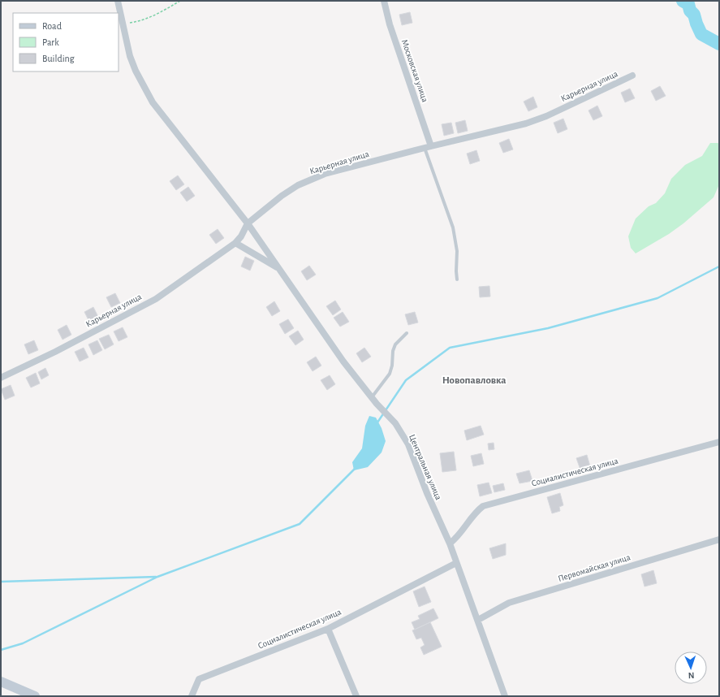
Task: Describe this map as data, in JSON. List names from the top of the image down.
{
  "streets": {
    "street": [
      "Московская улица",
      "Карьерная улица",
      "Центральная улица",
      "Социалистическая улица",
      "Первомайская улица"
    ]
  },
  "crossings": [
    ["Московская улица", "Карьерная улица"],
    ["Карьерная улица", "Центральная улица"],
    ["Центральная улица", "Социалистическая улица"],
    ["Центральная улица", "Первомайская улица"]
  ],
  "districts": ["Новопавловка"],
  "legend": ["Road", "Park", "Building"],
  "north": "bottom"
}
